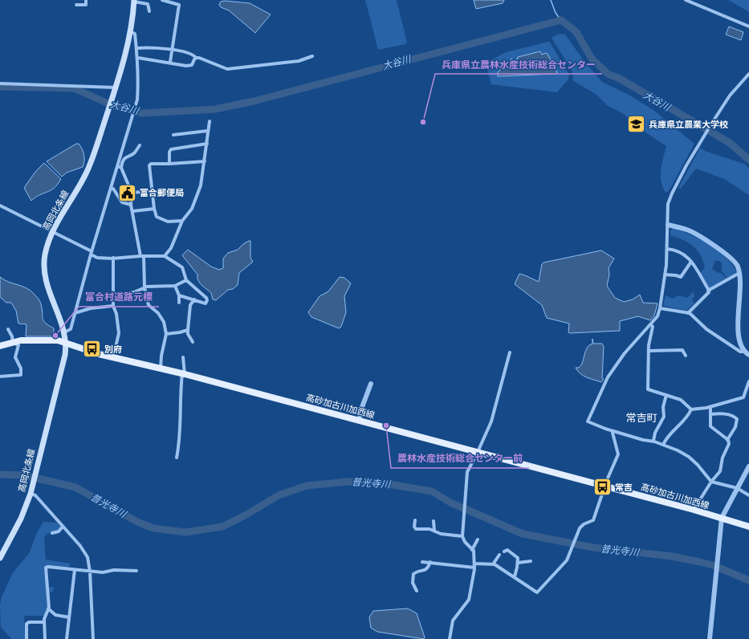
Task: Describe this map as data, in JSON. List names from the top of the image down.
{
  "streets": {
    "main road": ["高岡北条線", "高砂加古川加西線"]
  },
  "crossings": [
    ["高岡北条線", "高砂加古川加西線"]
  ],
  "districts": ["常吉町"],
  "water": ["大谷川", "普光寺川"],
  "places": {
    "other": ["兵庫県立農林水産技術総合センター", "富合村道路元標", "農林水産技術総合センター前"],
    "school or university": ["兵庫県立農業大学校"],
    "public building": ["富合郵便局"],
    "bus stop": ["別府", "常吉"]
  }
}
